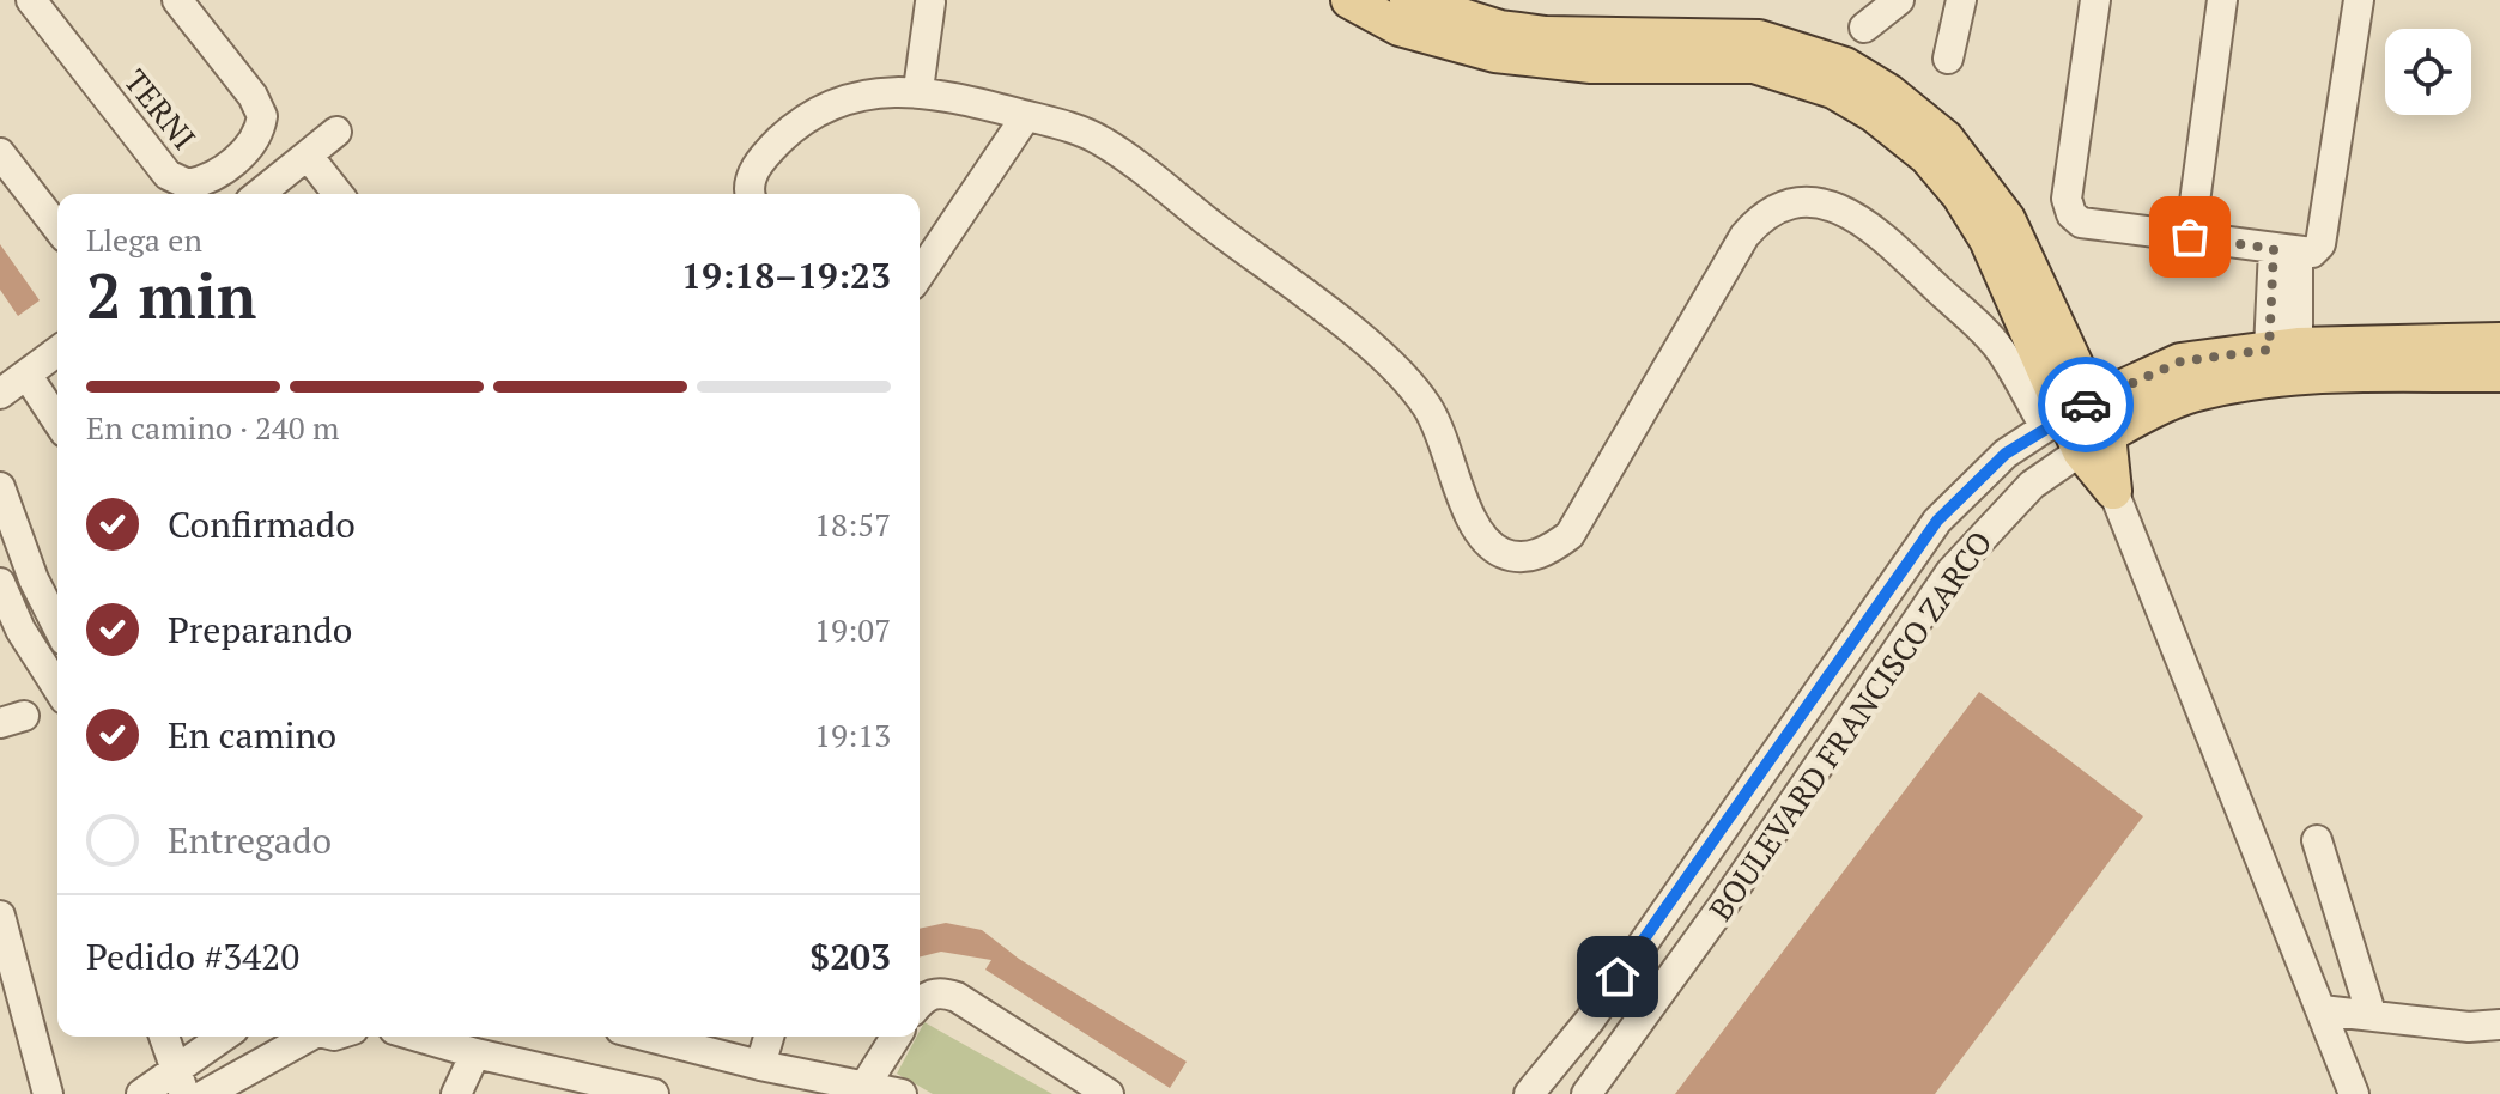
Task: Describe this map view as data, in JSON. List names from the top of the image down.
{
  "streets": {
    "main road": ["BOULEVARD FRANCISCO ZARCO"],
    "street": ["TERNI"]
  },
  "page": {
    "heading": ["2 min", "Llega en", "19:18–19:23"],
    "panel": ["Pedido #3420", "$203"],
    "bar": "En camino · 240 m",
    "list": [
      ["Confirmado", "18:57"],
      ["Preparando", "19:07"],
      ["En camino", "19:13"],
      "Entregado"
    ]
  }
}
